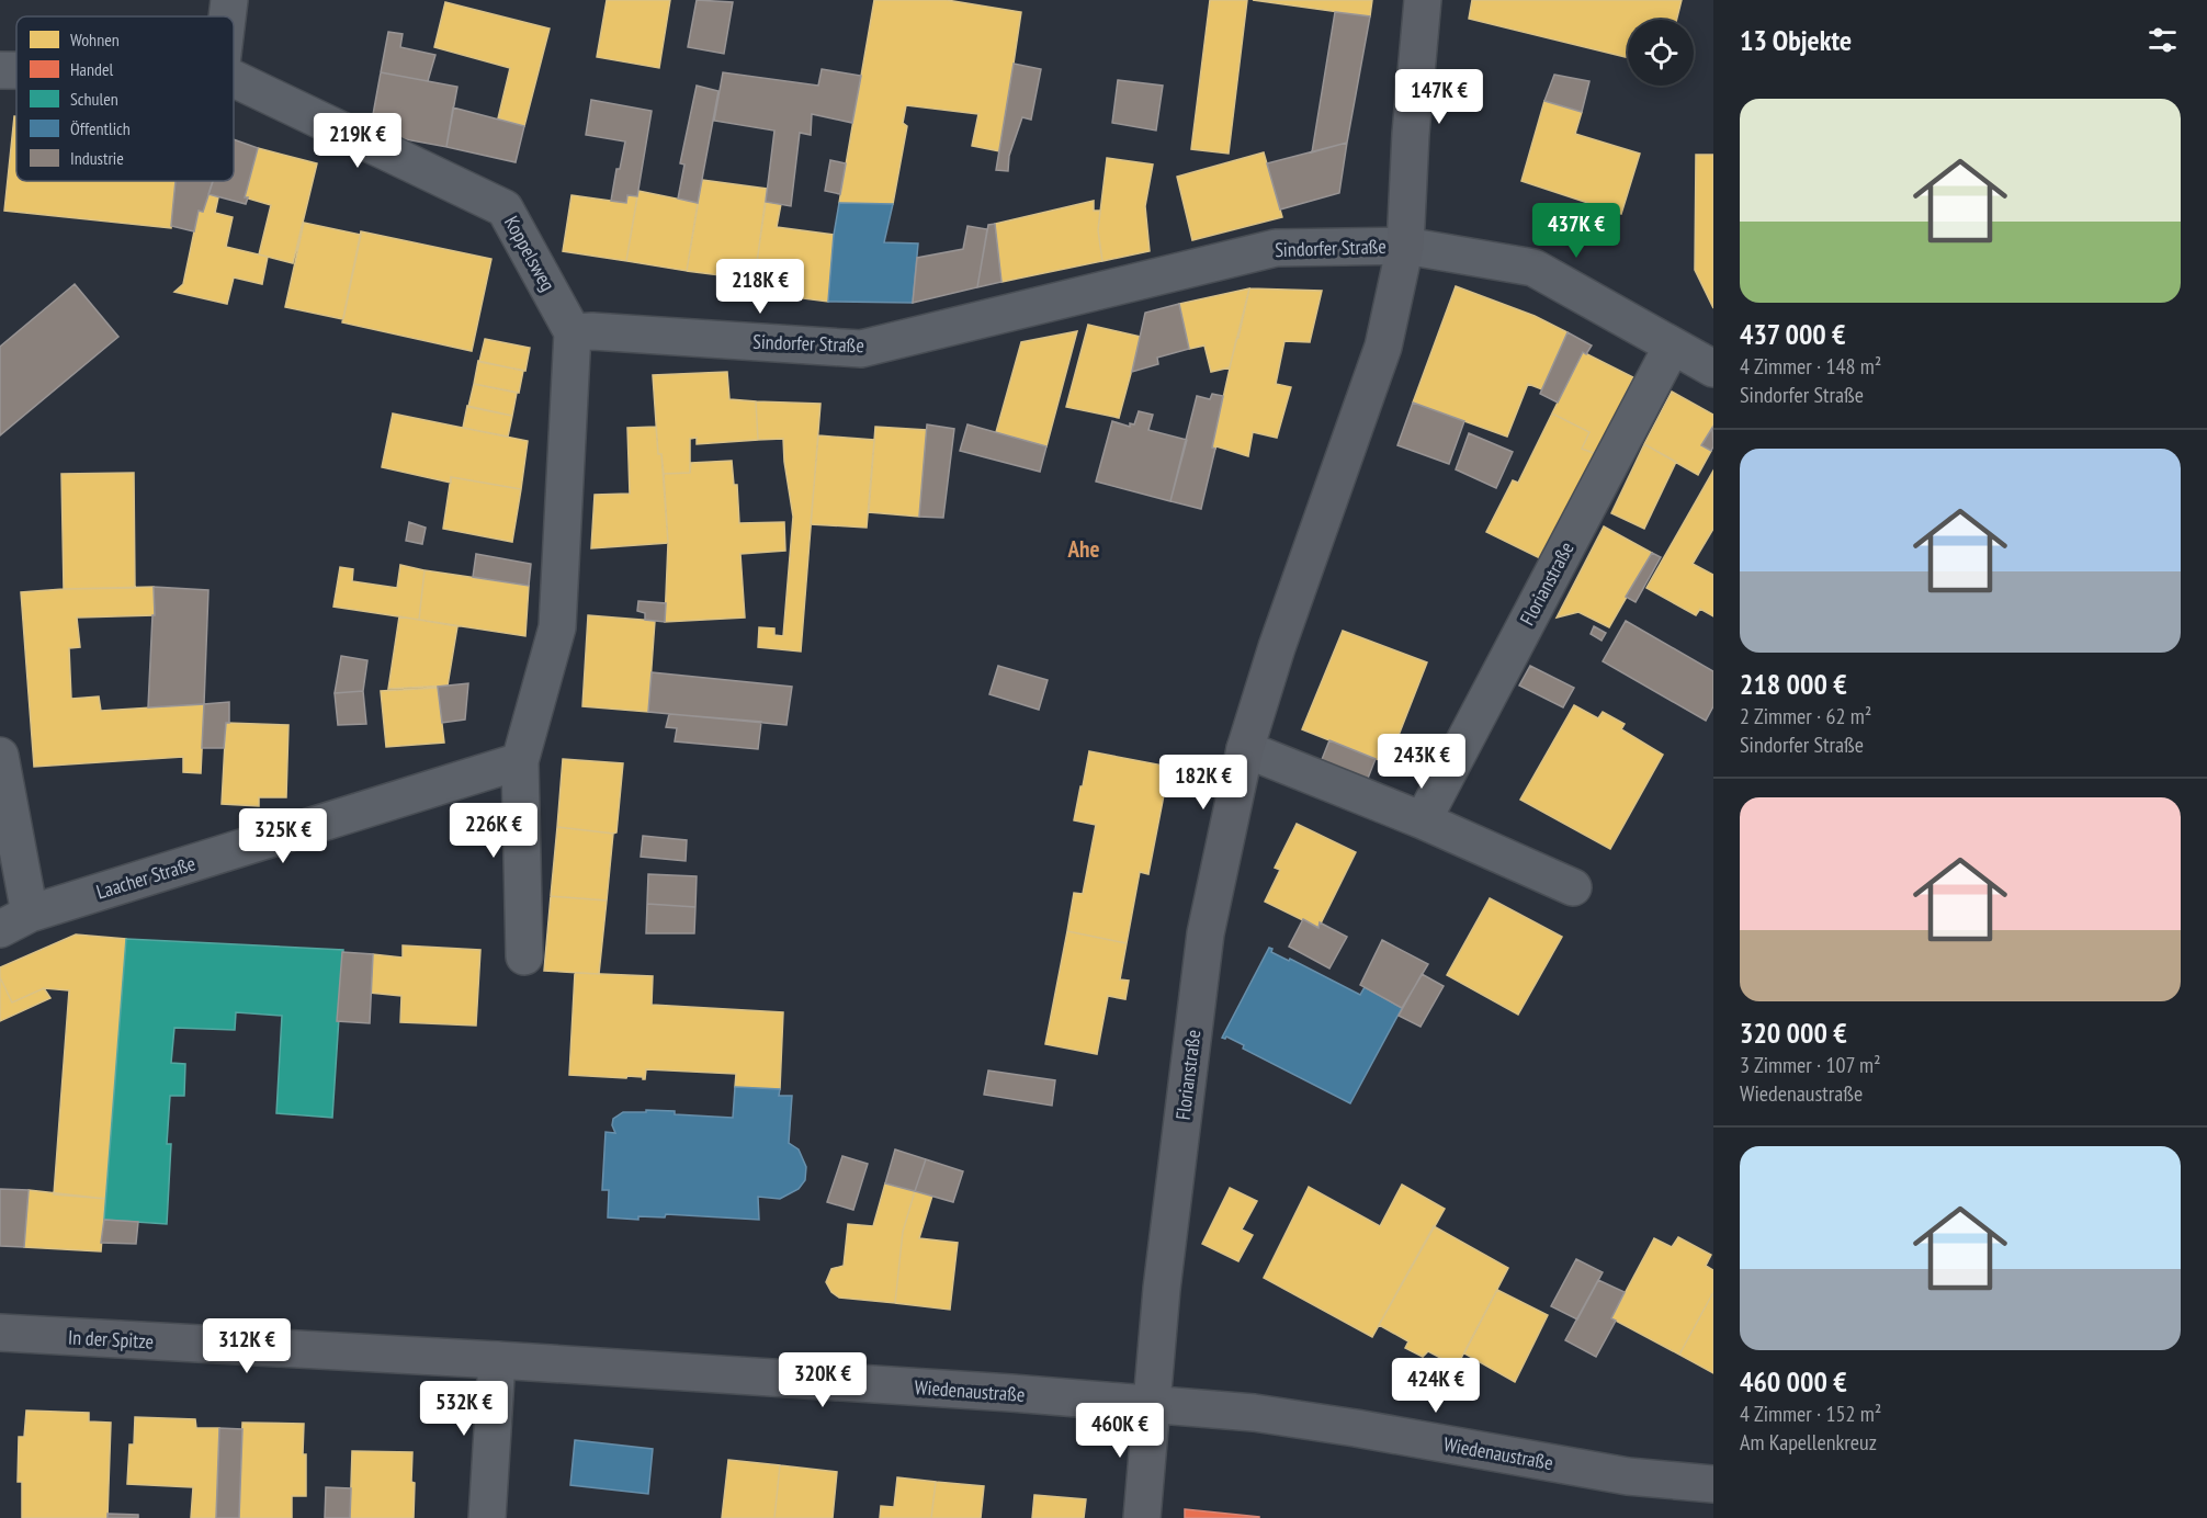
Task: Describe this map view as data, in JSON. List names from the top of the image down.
{
  "streets": {
    "street": [
      "Sindorfer Straße",
      "Koppelsweg",
      "Florianstraße",
      "Laacher Straße",
      "In der Spitze",
      "Wiedenaustraße"
    ]
  },
  "crossings": [
    ["Sindorfer Straße", "Koppelsweg"],
    ["Sindorfer Straße", "Florianstraße"],
    ["Florianstraße", "Wiedenaustraße"],
    ["In der Spitze", "Wiedenaustraße"]
  ],
  "districts": ["Ahe"],
  "legend": [
    "Wohnen",
    "Handel",
    "Schulen",
    "Öffentlich",
    "Industrie"
  ],
  "page": {
    "heading": "13 Objekte",
    "price": [
      "147K €",
      "219K €",
      "437K €",
      "218K €",
      "243K €",
      "182K €",
      "226K €",
      "325K €",
      "312K €",
      "320K €",
      "424K €",
      "532K €",
      "460K €"
    ],
    "list": [
      {
        "name": "437 000 €",
        "note": "4 Zimmer · 148 m² · Sindorfer Straße"
      },
      {
        "name": "218 000 €",
        "note": "2 Zimmer · 62 m² · Sindorfer Straße"
      },
      {
        "name": "320 000 €",
        "note": "3 Zimmer · 107 m² · Wiedenaustraße"
      },
      {
        "name": "460 000 €",
        "note": "4 Zimmer · 152 m² · Am Kapellenkreuz"
      }
    ]
  }
}
